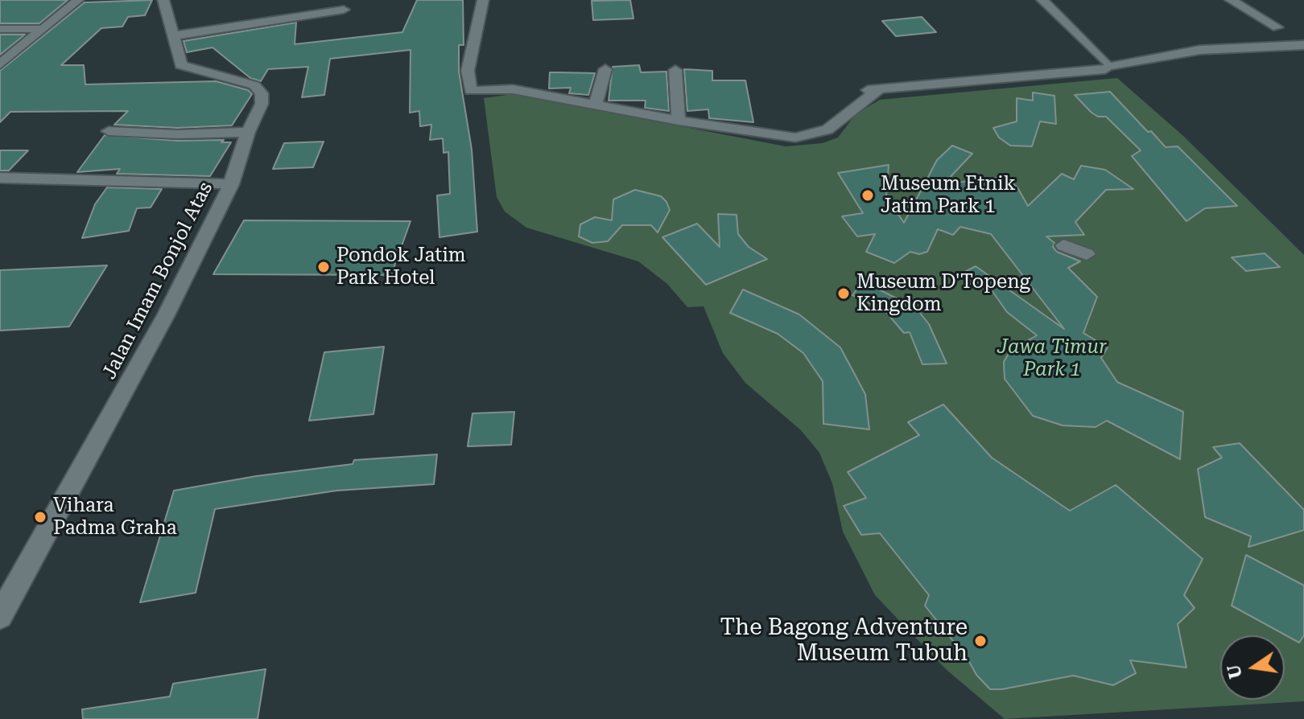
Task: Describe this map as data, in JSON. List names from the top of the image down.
{
  "streets": {
    "street": ["Jalan Imam Bonjol Atas"]
  },
  "parks": ["Jawa Timur Park 1"],
  "places": [
    "Museum Etnik Jatim Park 1",
    "Pondok Jatim Park Hotel",
    "Museum D'Topeng Kingdom",
    "Vihara Padma Graha",
    "The Bagong Adventure Museum Tubuh"
  ],
  "north": "left"
}
